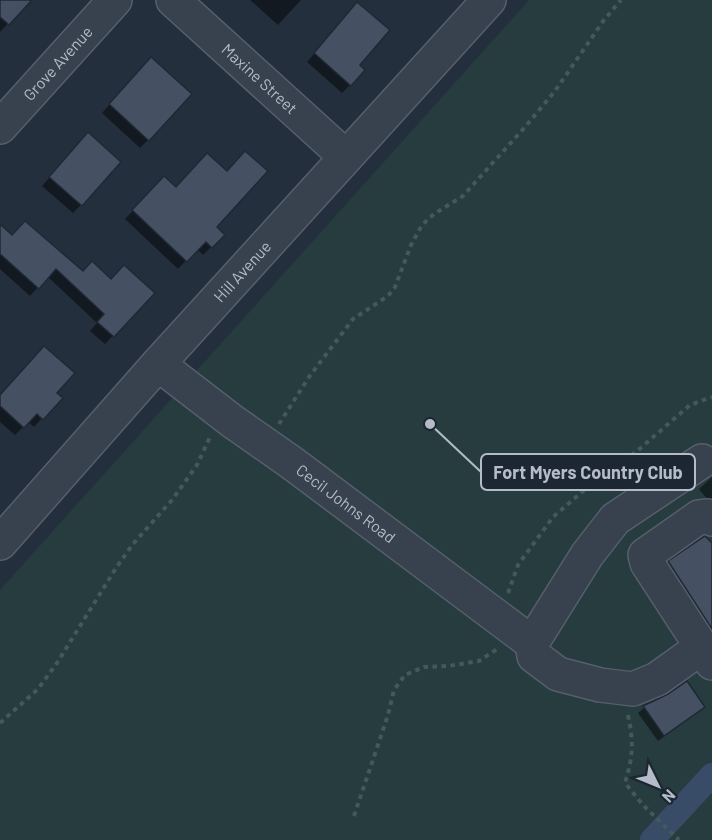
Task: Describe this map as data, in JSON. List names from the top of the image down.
{
  "streets": {
    "street": [
      "Grove Avenue",
      "Maxine Street",
      "Hill Avenue",
      "Cecil Johns Road"
    ]
  },
  "crossings": [
    ["Maxine Street", "Hill Avenue"],
    ["Hill Avenue", "Cecil Johns Road"]
  ],
  "places": ["Fort Myers Country Club"],
  "north": "bottom right"
}
